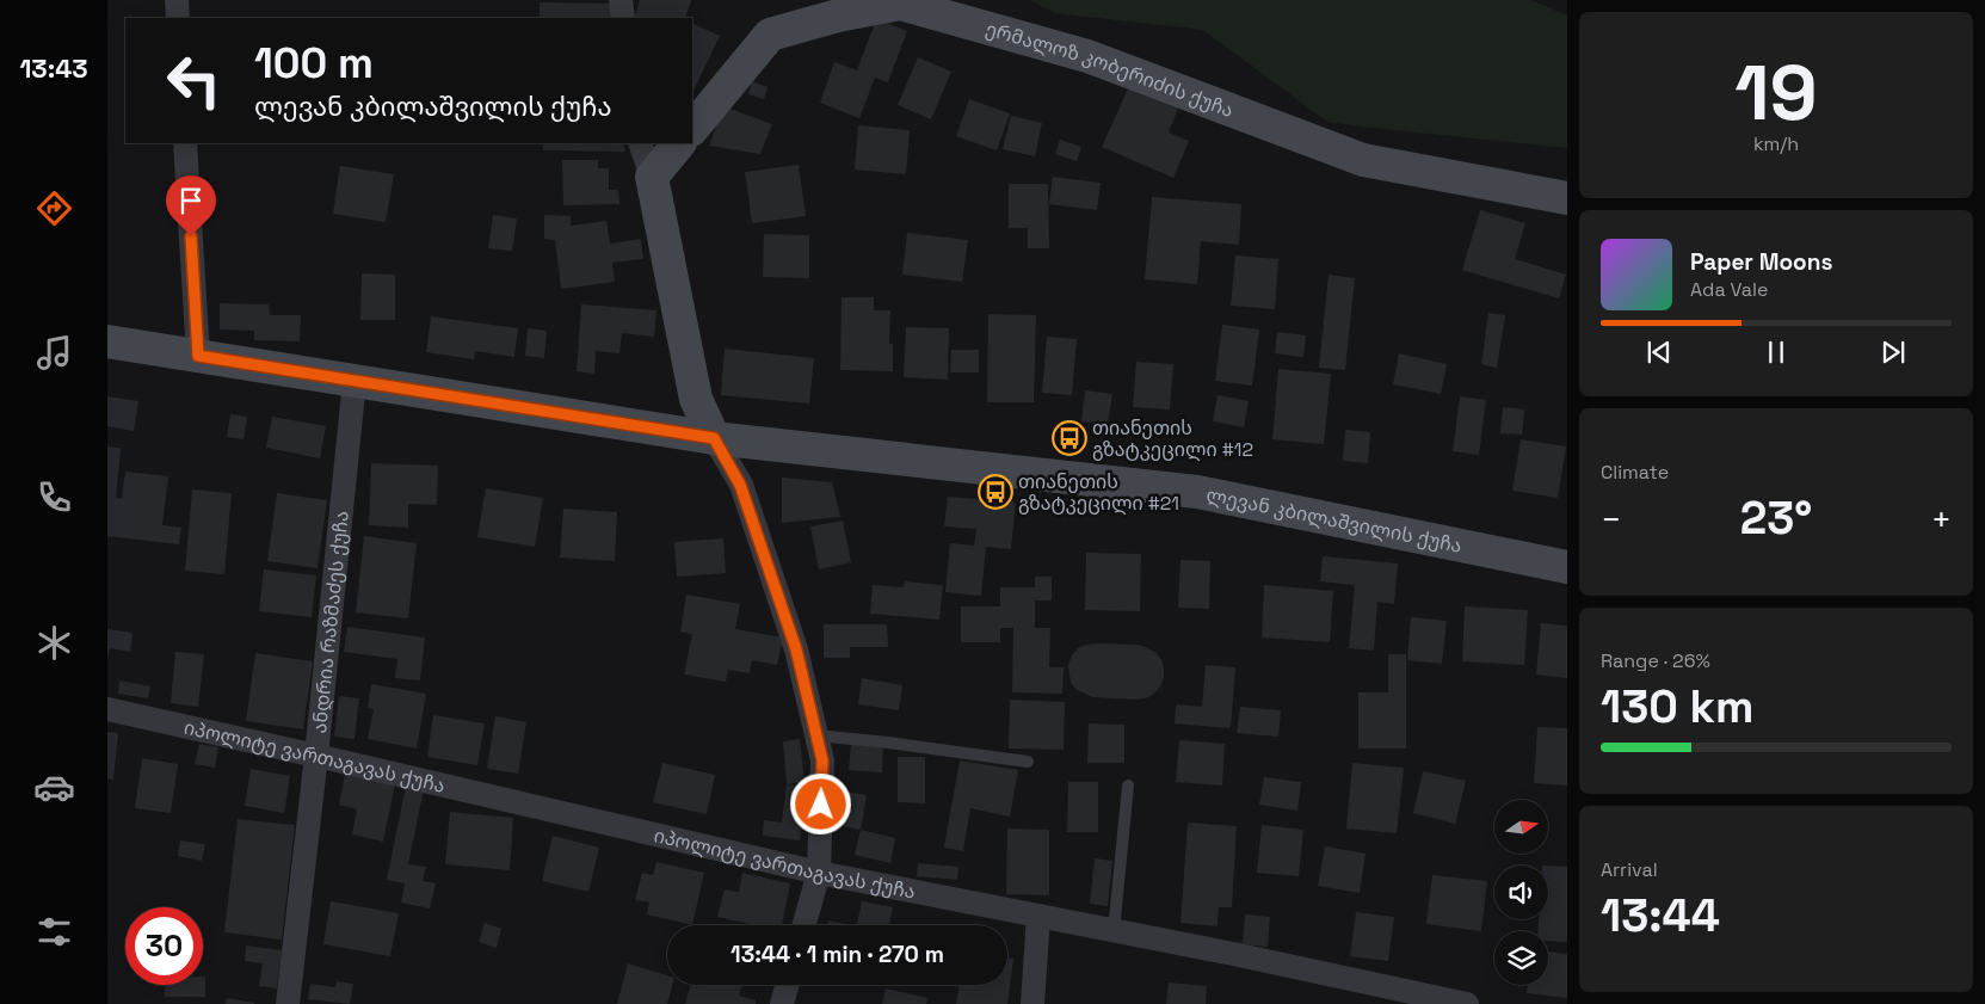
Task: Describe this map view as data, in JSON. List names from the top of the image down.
{
  "streets": {
    "main road": ["ერმალოზ კობერიძის ქუჩა", "ლევან კბილაშვილის ქუჩა"],
    "street": ["ანდრია რაზმაძეს ქუჩა", "იპოლიტე ვართაგავას ქუჩა"]
  },
  "crossings": [
    ["ლევან კბილაშვილის ქუჩა", "ანდრია რაზმაძეს ქუჩა"],
    ["ანდრია რაზმაძეს ქუჩა", "იპოლიტე ვართაგავას ქუჩა"]
  ],
  "places": {
    "bus stop": ["თიანეთის გზატკეცილი #12", "თიანეთის გზატკეცილი #21"]
  },
  "north": "right",
  "page": {
    "tabs": "13:43",
    "tile": [
      ["19", "km/h"],
      "Climate",
      ["Range · 26%", "130 km"],
      ["Arrival", "13:44"]
    ],
    "turn": ["100 m", "ლევან კბილაშვილის ქუჩა"],
    "song": ["Paper Moons", "Ada Vale"],
    "heat": ["−", "23°", "+"],
    "limit": "30",
    "trip": "13:44 · 1 min · 270 m"
  }
}
